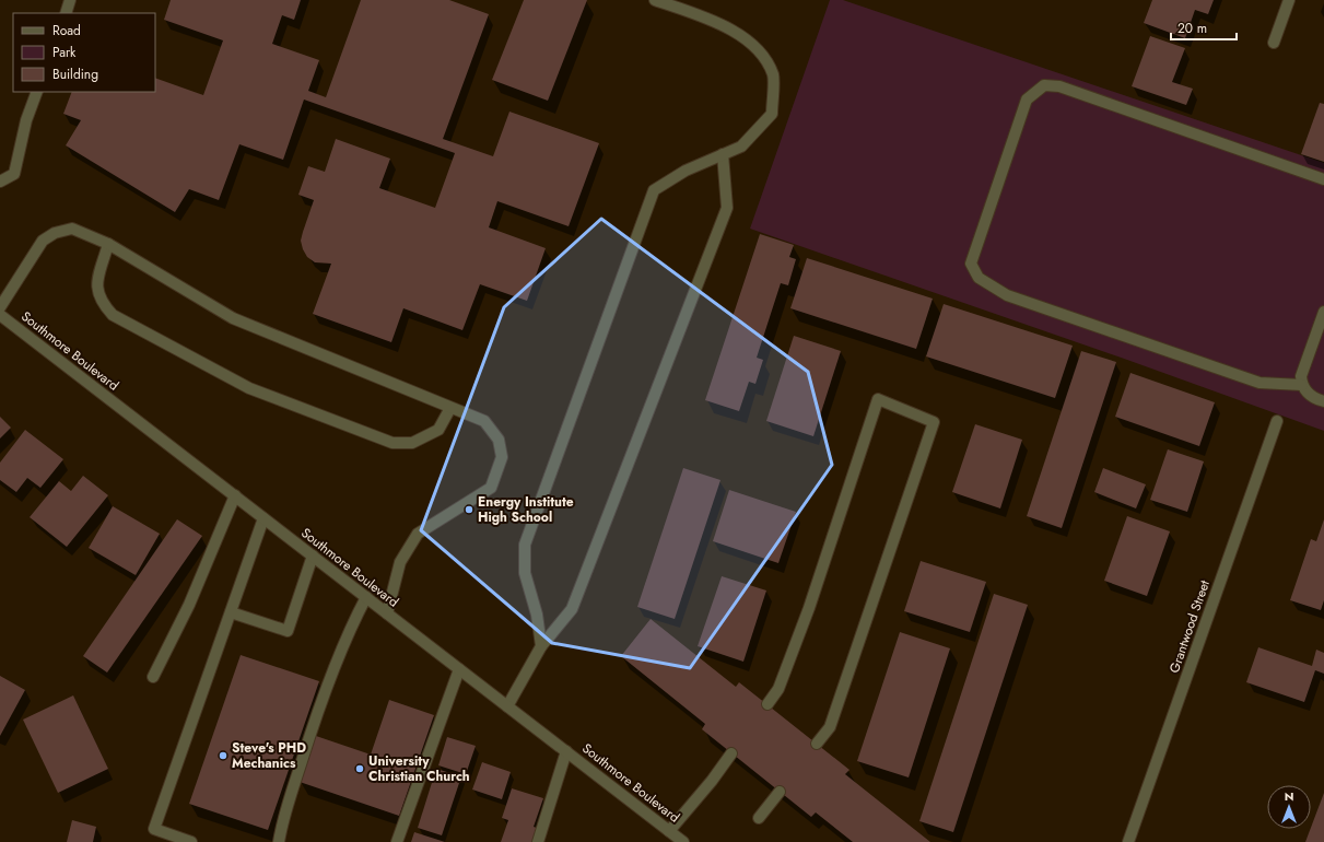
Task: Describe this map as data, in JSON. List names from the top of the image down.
{
  "streets": {
    "street": ["Southmore Boulevard", "Grantwood Street"]
  },
  "places": ["Energy Institute High School", "Steve's PHD Mechanics", "University Christian Church"],
  "legend": ["Road", "Park", "Building"],
  "scale_bar": "20 m",
  "north": "top"
}
